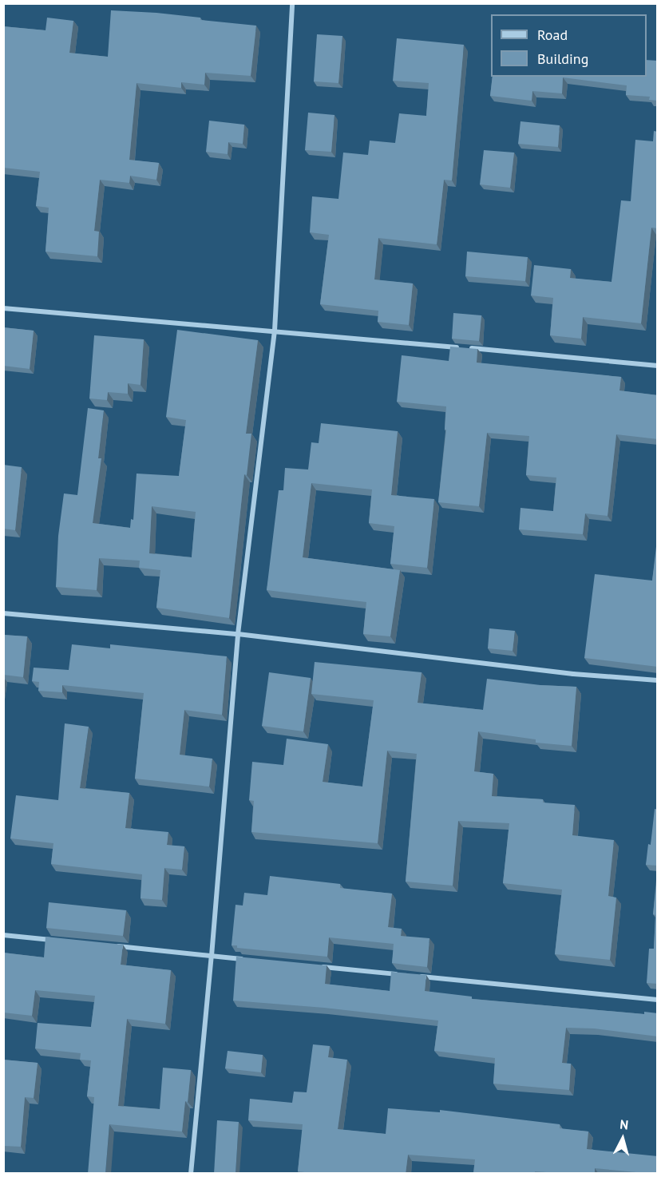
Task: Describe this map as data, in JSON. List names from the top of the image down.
{
  "legend": ["Road", "Building"],
  "north": "top"
}
